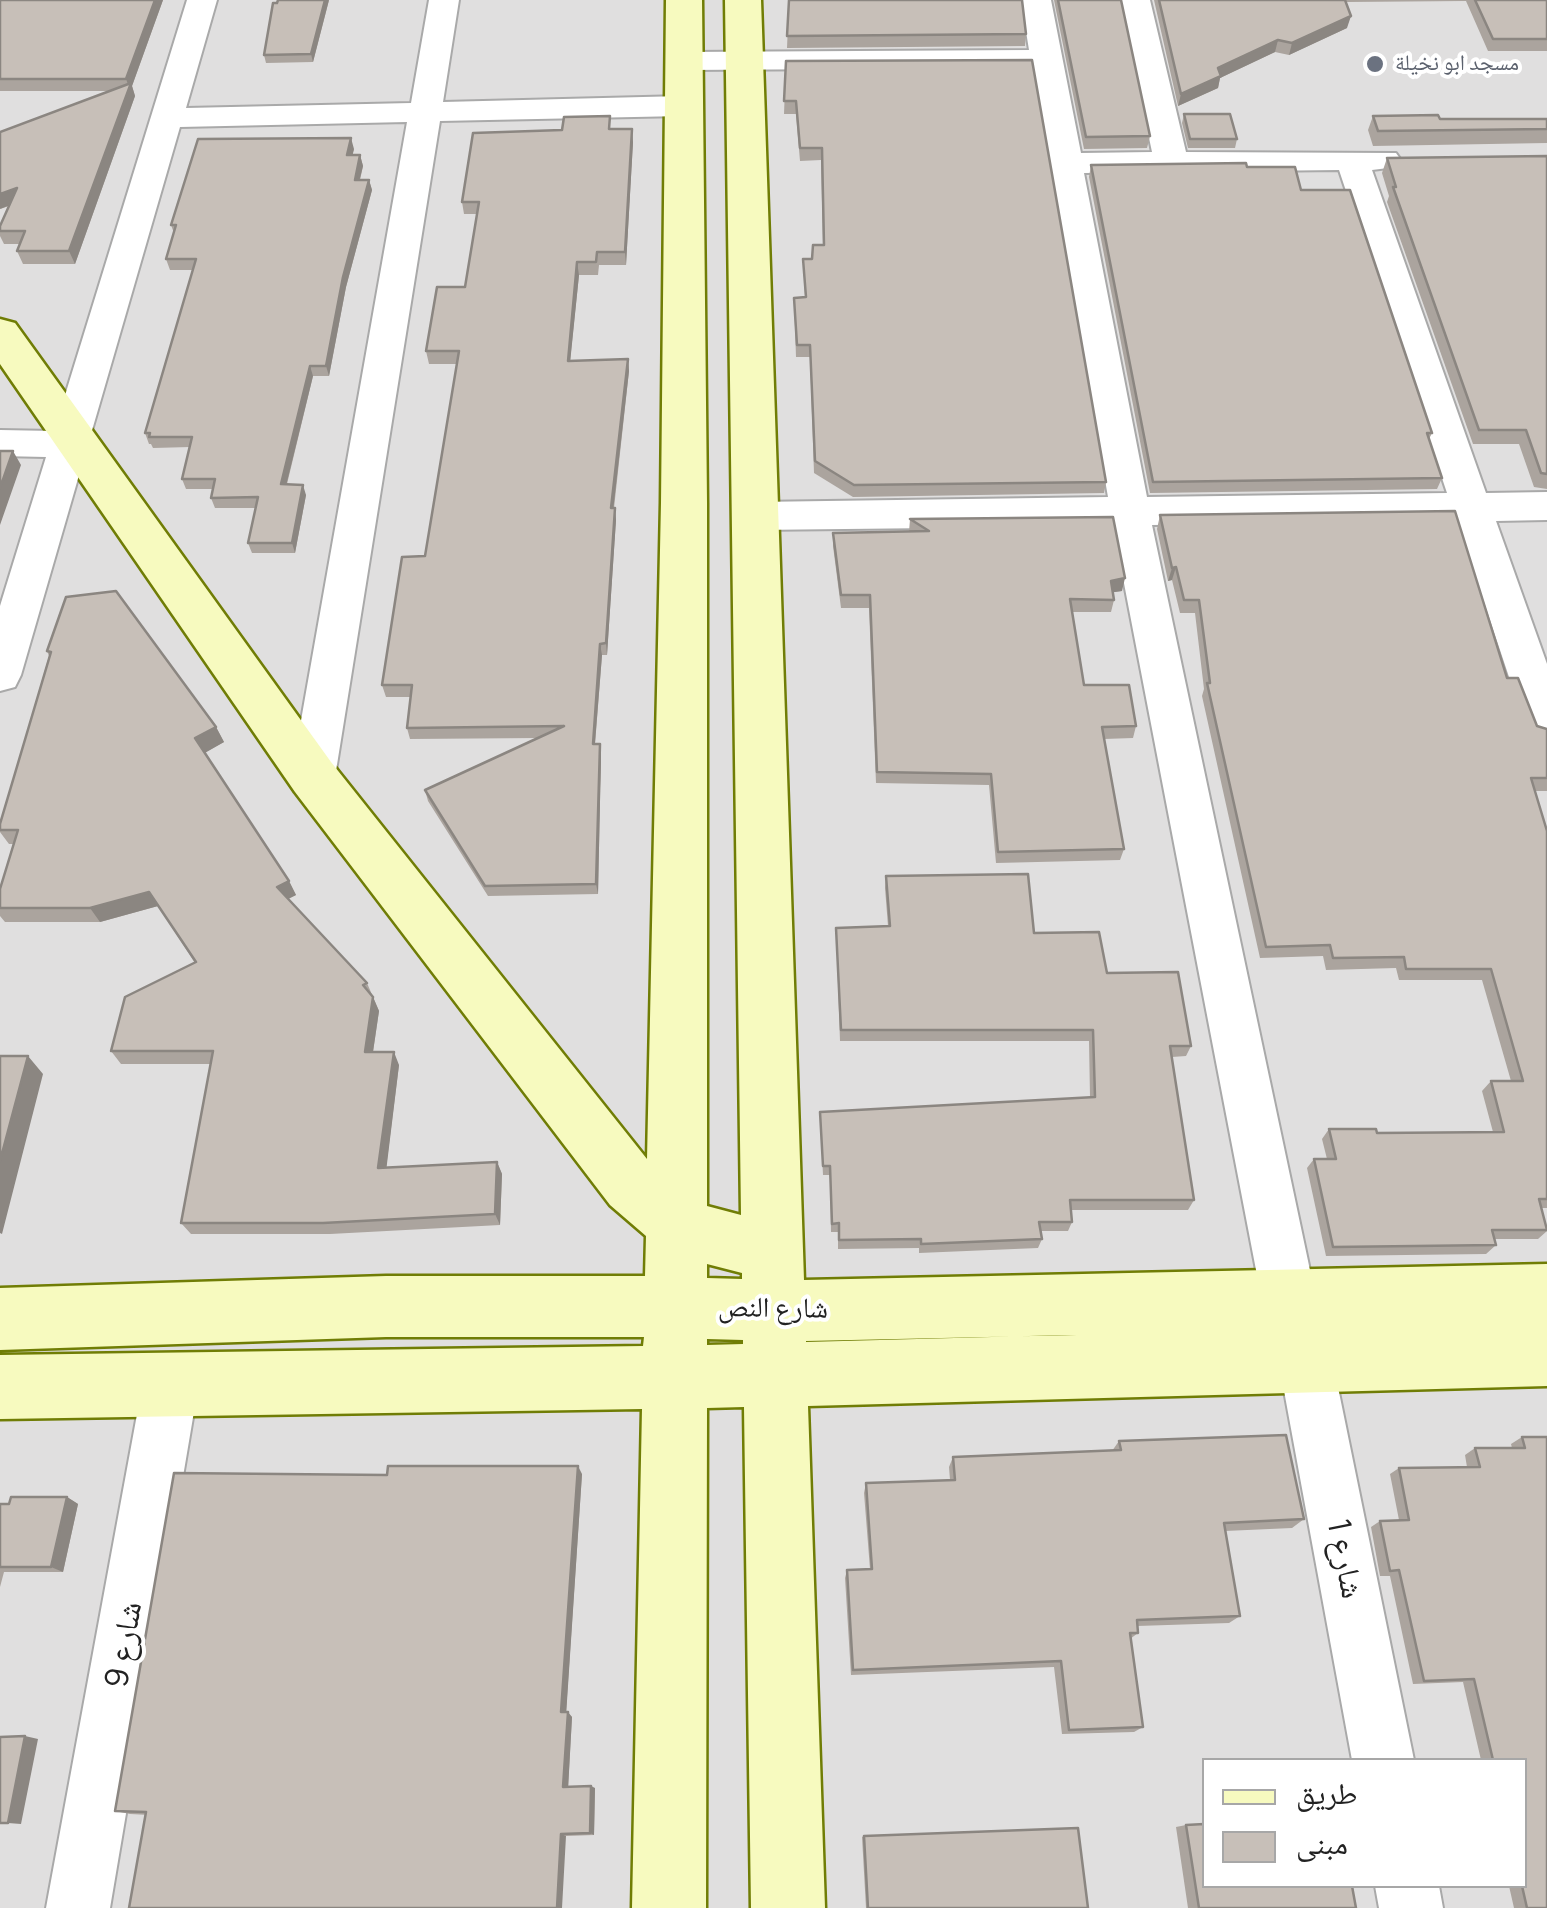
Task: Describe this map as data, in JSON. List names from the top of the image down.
{
  "streets": {
    "street": ["شارع النص", "شارع 1", "شارع 9"]
  },
  "crossings": [
    ["شارع النص", "شارع 1"],
    ["شارع النص", "شارع 9"]
  ],
  "places": ["مسجد ابو نخيلة"],
  "legend": ["طريق", "مبنى"]
}
